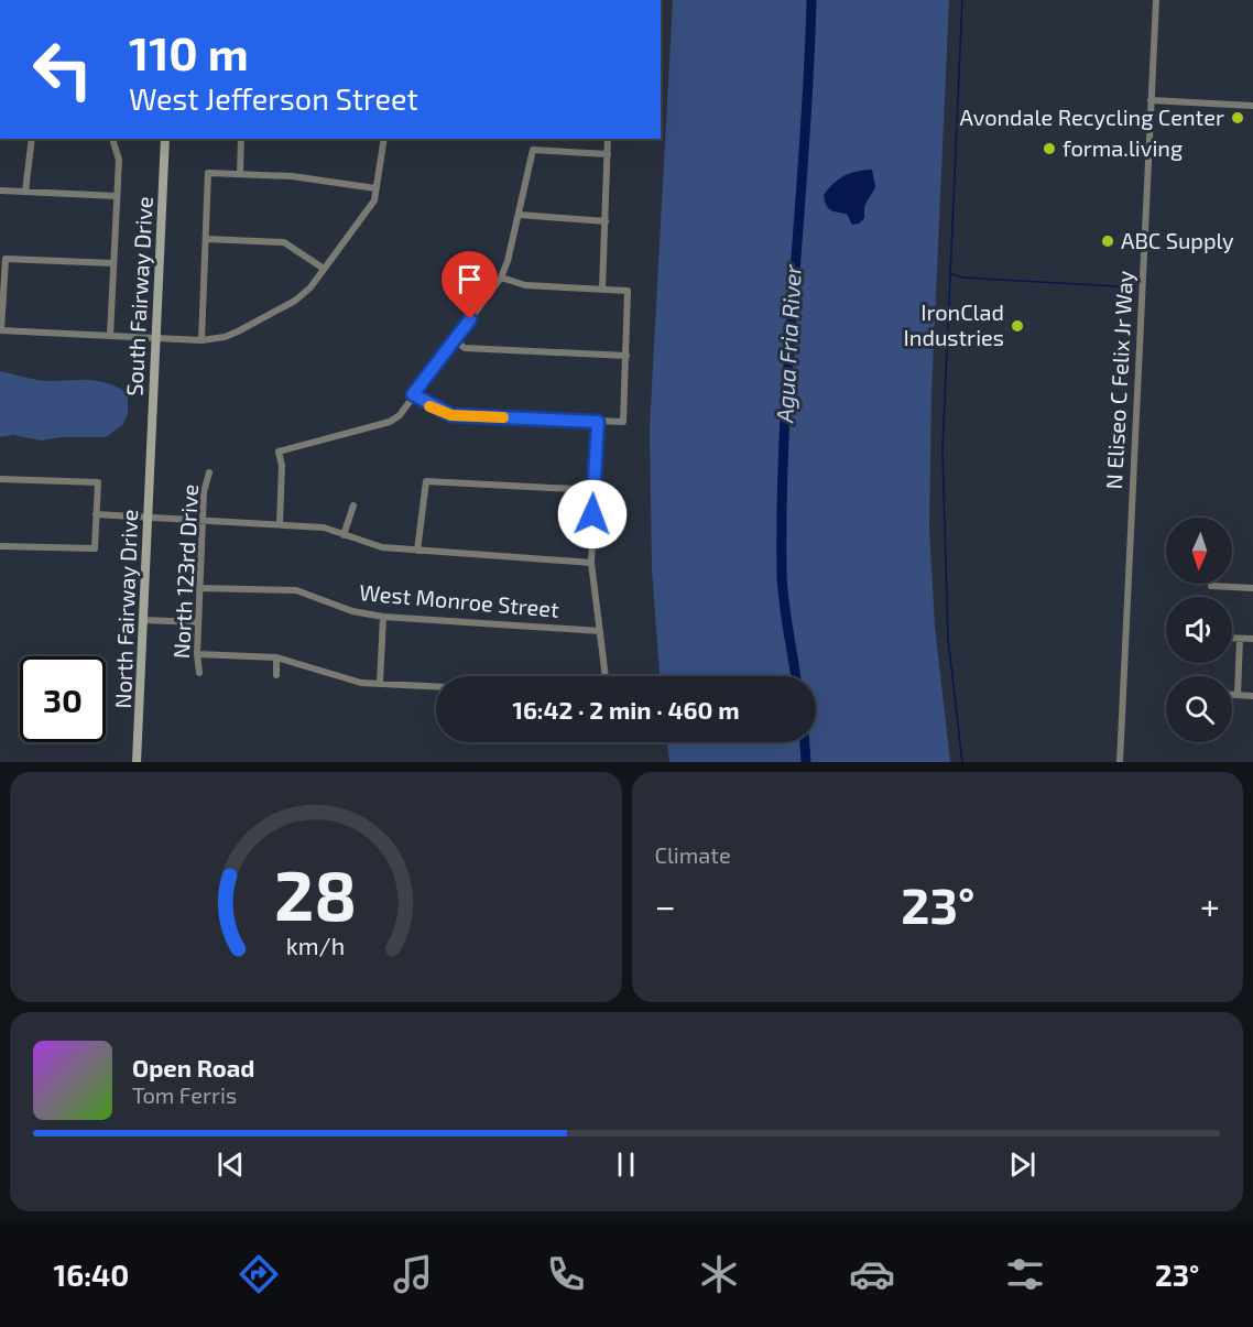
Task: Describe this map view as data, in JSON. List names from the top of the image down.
{
  "streets": {
    "street": [
      "South Fairway Drive",
      "N Eliseo C Felix Jr Way",
      "North 123rd Drive",
      "West Monroe Street",
      "North Fairway Drive"
    ]
  },
  "crossings": [
    ["South Fairway Drive", "North Fairway Drive"],
    ["North 123rd Drive", "West Monroe Street"]
  ],
  "water": ["Agua Fria River"],
  "places": [
    "Avondale Recycling Center",
    "forma.living",
    "ABC Supply",
    "IronClad Industries"
  ],
  "north": "bottom",
  "page": {
    "turn": ["110 m", "West Jefferson Street"],
    "limit": "30",
    "trip": "16:42 · 2 min · 460 m",
    "tile": "Climate",
    "heat": ["−", "23°", "+"],
    "song": ["Open Road", "Tom Ferris"],
    "tabs": ["16:40", "23°"],
    "gauge": ["28", "km/h"]
  }
}
